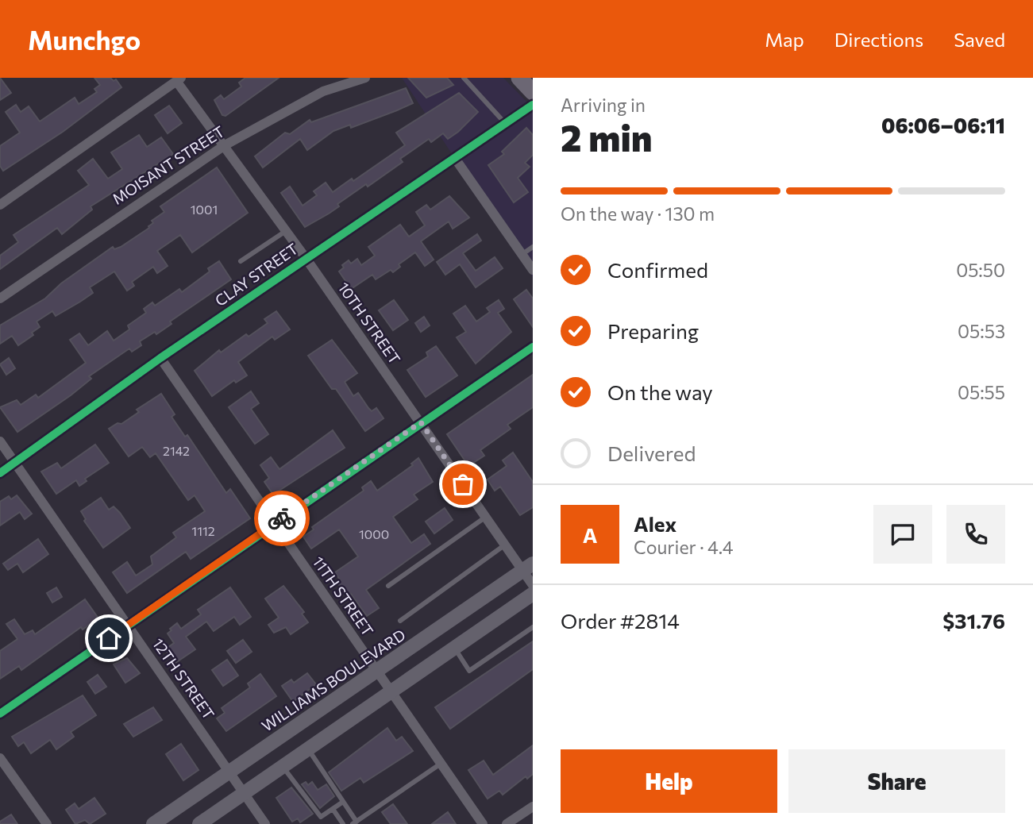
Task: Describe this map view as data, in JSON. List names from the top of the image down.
{
  "streets": {
    "main road": ["WILLIAMS BOULEVARD"],
    "street": [
      "MOISANT STREET",
      "CLAY STREET",
      "10TH STREET",
      "11TH STREET",
      "12TH STREET"
    ]
  },
  "crossings": [
    ["MOISANT STREET", "10TH STREET"],
    ["CLAY STREET", "10TH STREET"],
    ["CLAY STREET", "11TH STREET"],
    ["CLAY STREET", "12TH STREET"],
    ["10TH STREET", "WILLIAMS BOULEVARD"],
    ["11TH STREET", "WILLIAMS BOULEVARD"],
    ["12TH STREET", "WILLIAMS BOULEVARD"]
  ],
  "house_numbers": [
    "1001",
    "2142",
    "1112",
    "1000"
  ],
  "page": {
    "header": "Munchgo",
    "nav": ["Map", "Directions", "Saved"],
    "heading": ["2 min", "Arriving in", "06:06–06:11"],
    "panel": [
      "Alex",
      "Courier · 4.4",
      "Order #2814",
      "$31.76"
    ],
    "bar": "On the way · 130 m",
    "list": [
      ["Confirmed", "05:50"],
      ["Preparing", "05:53"],
      ["On the way", "05:55"],
      "Delivered"
    ],
    "round": "A",
    "buttons": ["Help", "Share"]
  }
}
